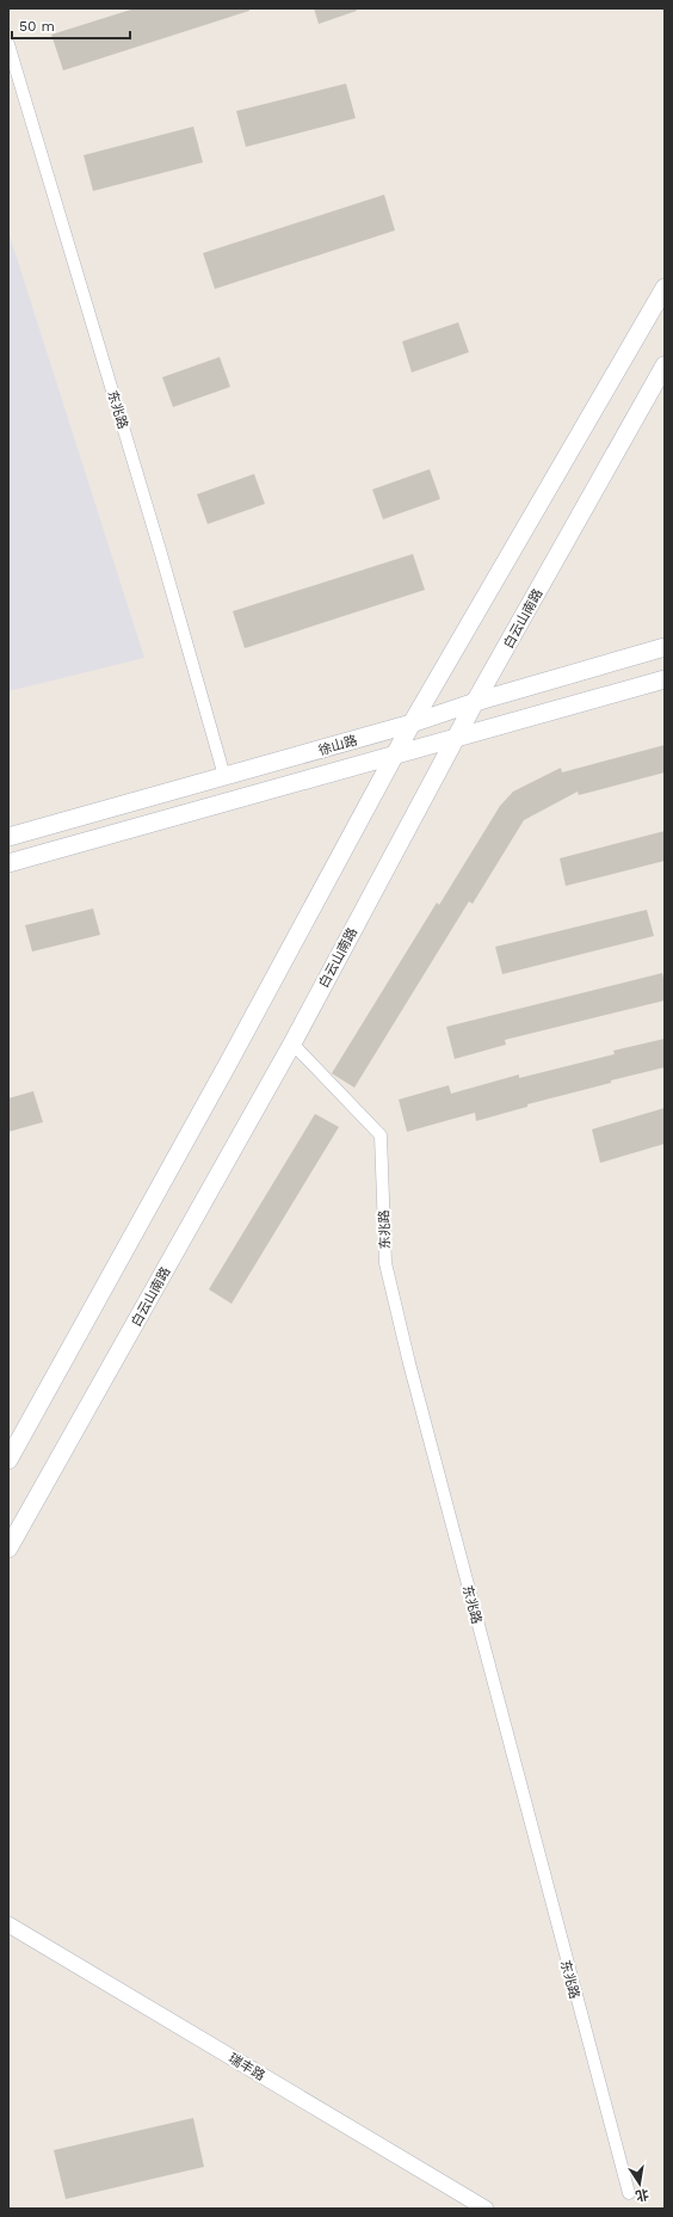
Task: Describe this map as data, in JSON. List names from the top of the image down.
{
  "streets": {
    "main road": ["白云山南路", "徐山路"],
    "street": ["东兆路", "瑞丰路"]
  },
  "crossings": [
    ["东兆路", "白云山南路"],
    ["东兆路", "徐山路"],
    ["白云山南路", "徐山路"]
  ],
  "scale_bar": "50 m",
  "north": "bottom"
}
